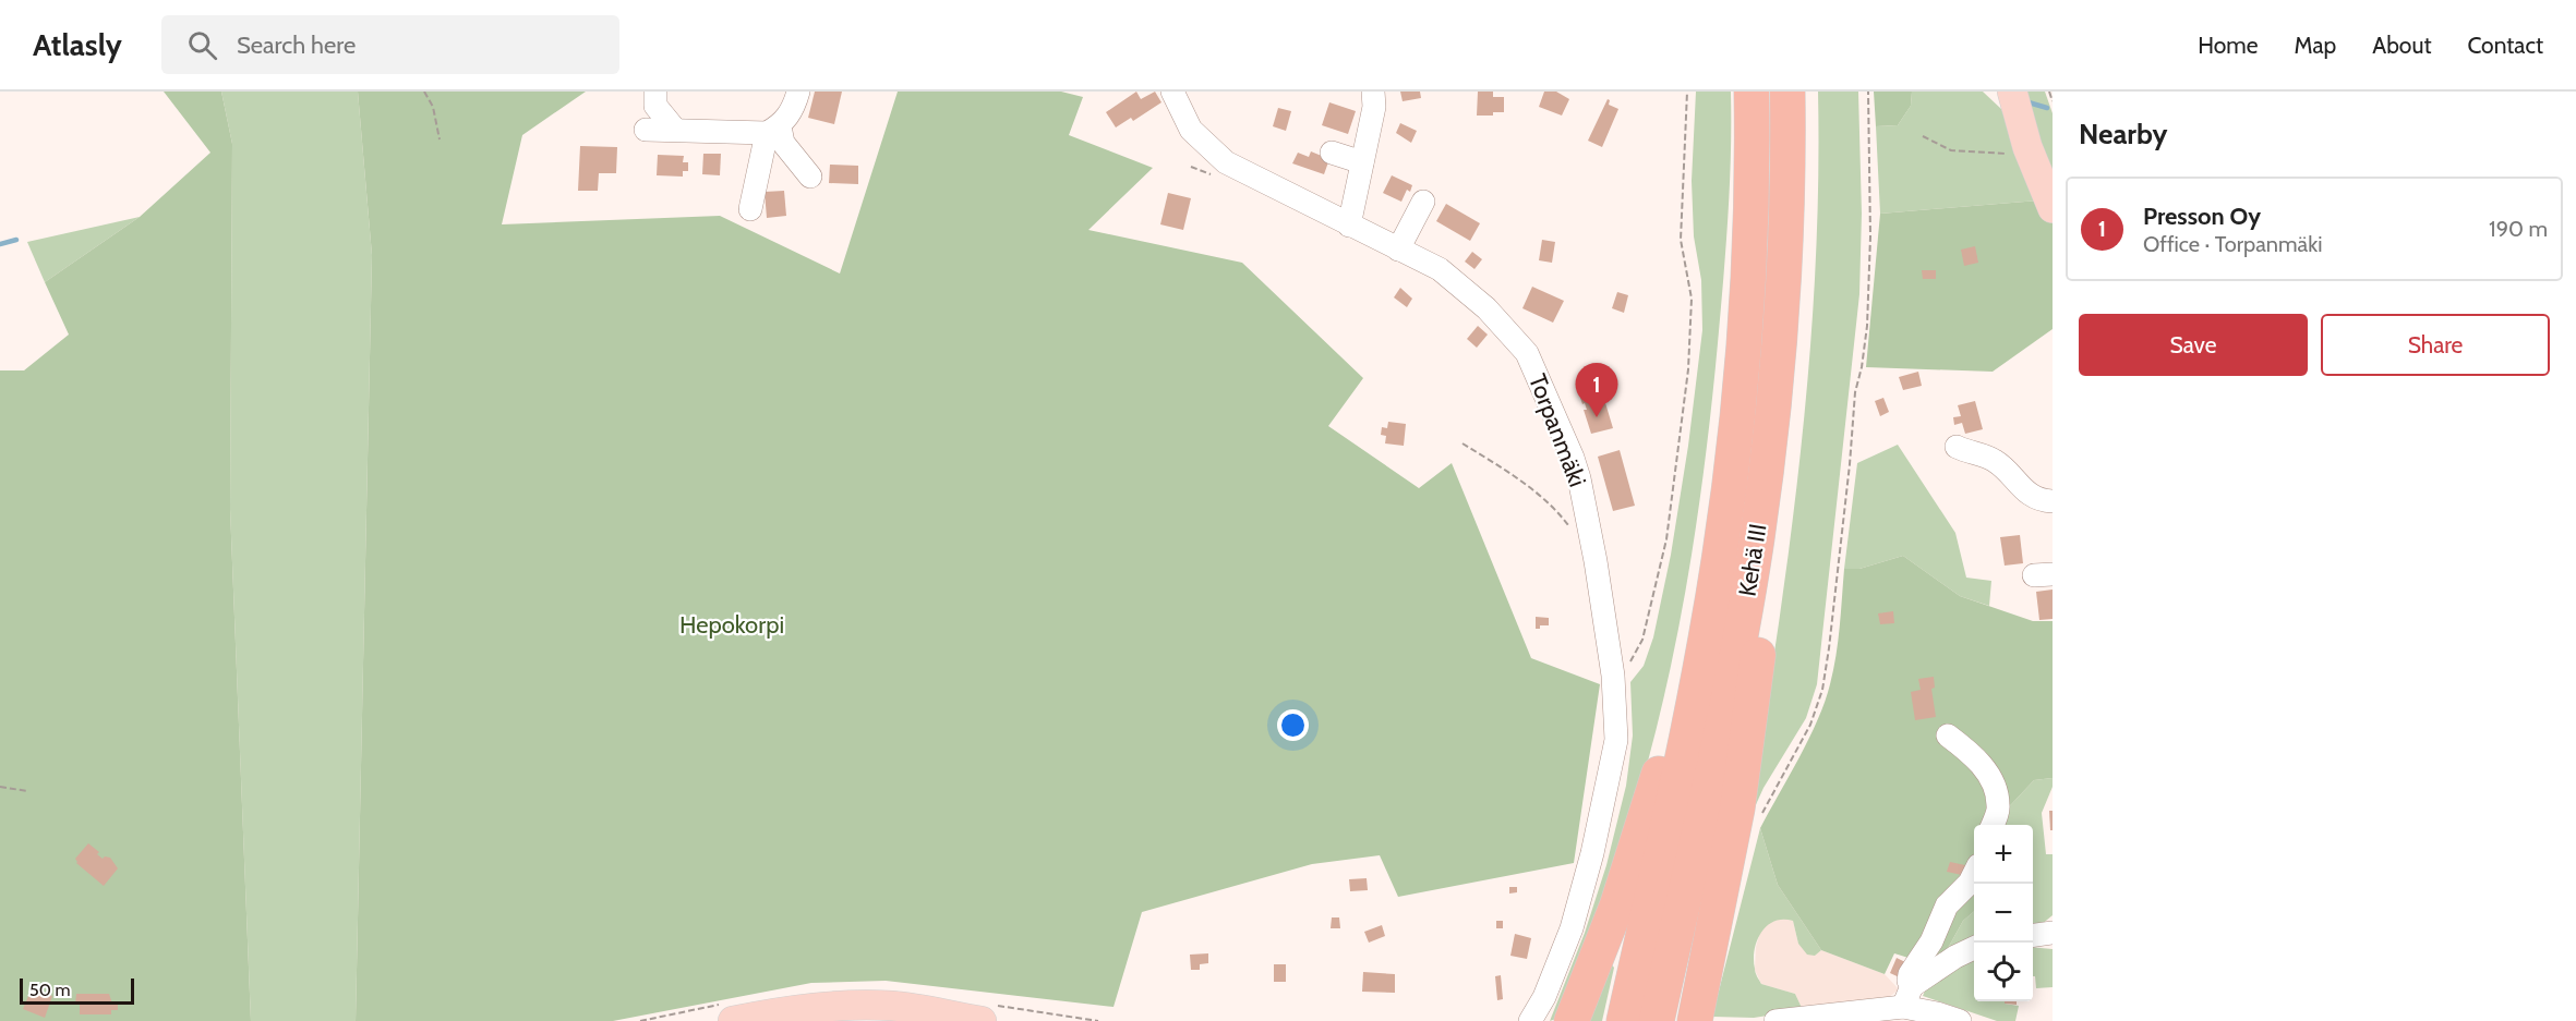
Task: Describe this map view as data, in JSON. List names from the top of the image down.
{
  "streets": {
    "highway": ["Kehä III"],
    "street": ["Torpanmäki"]
  },
  "parks": ["Hepokorpi"],
  "scale_bar": "50 m",
  "page": {
    "header": "Atlasly",
    "search": "Search here",
    "nav": [
      "Home",
      "Map",
      "About",
      "Contact"
    ],
    "heading": "Nearby",
    "list": [
      {
        "mark": "1",
        "name": "Presson Oy",
        "note": "Office · Torpanmäki",
        "value": "190 m"
      }
    ],
    "buttons": ["Save", "Share"],
    "pins": "1",
    "map_buttons": ["+", "−"],
    "scale": "50 m"
  }
}
